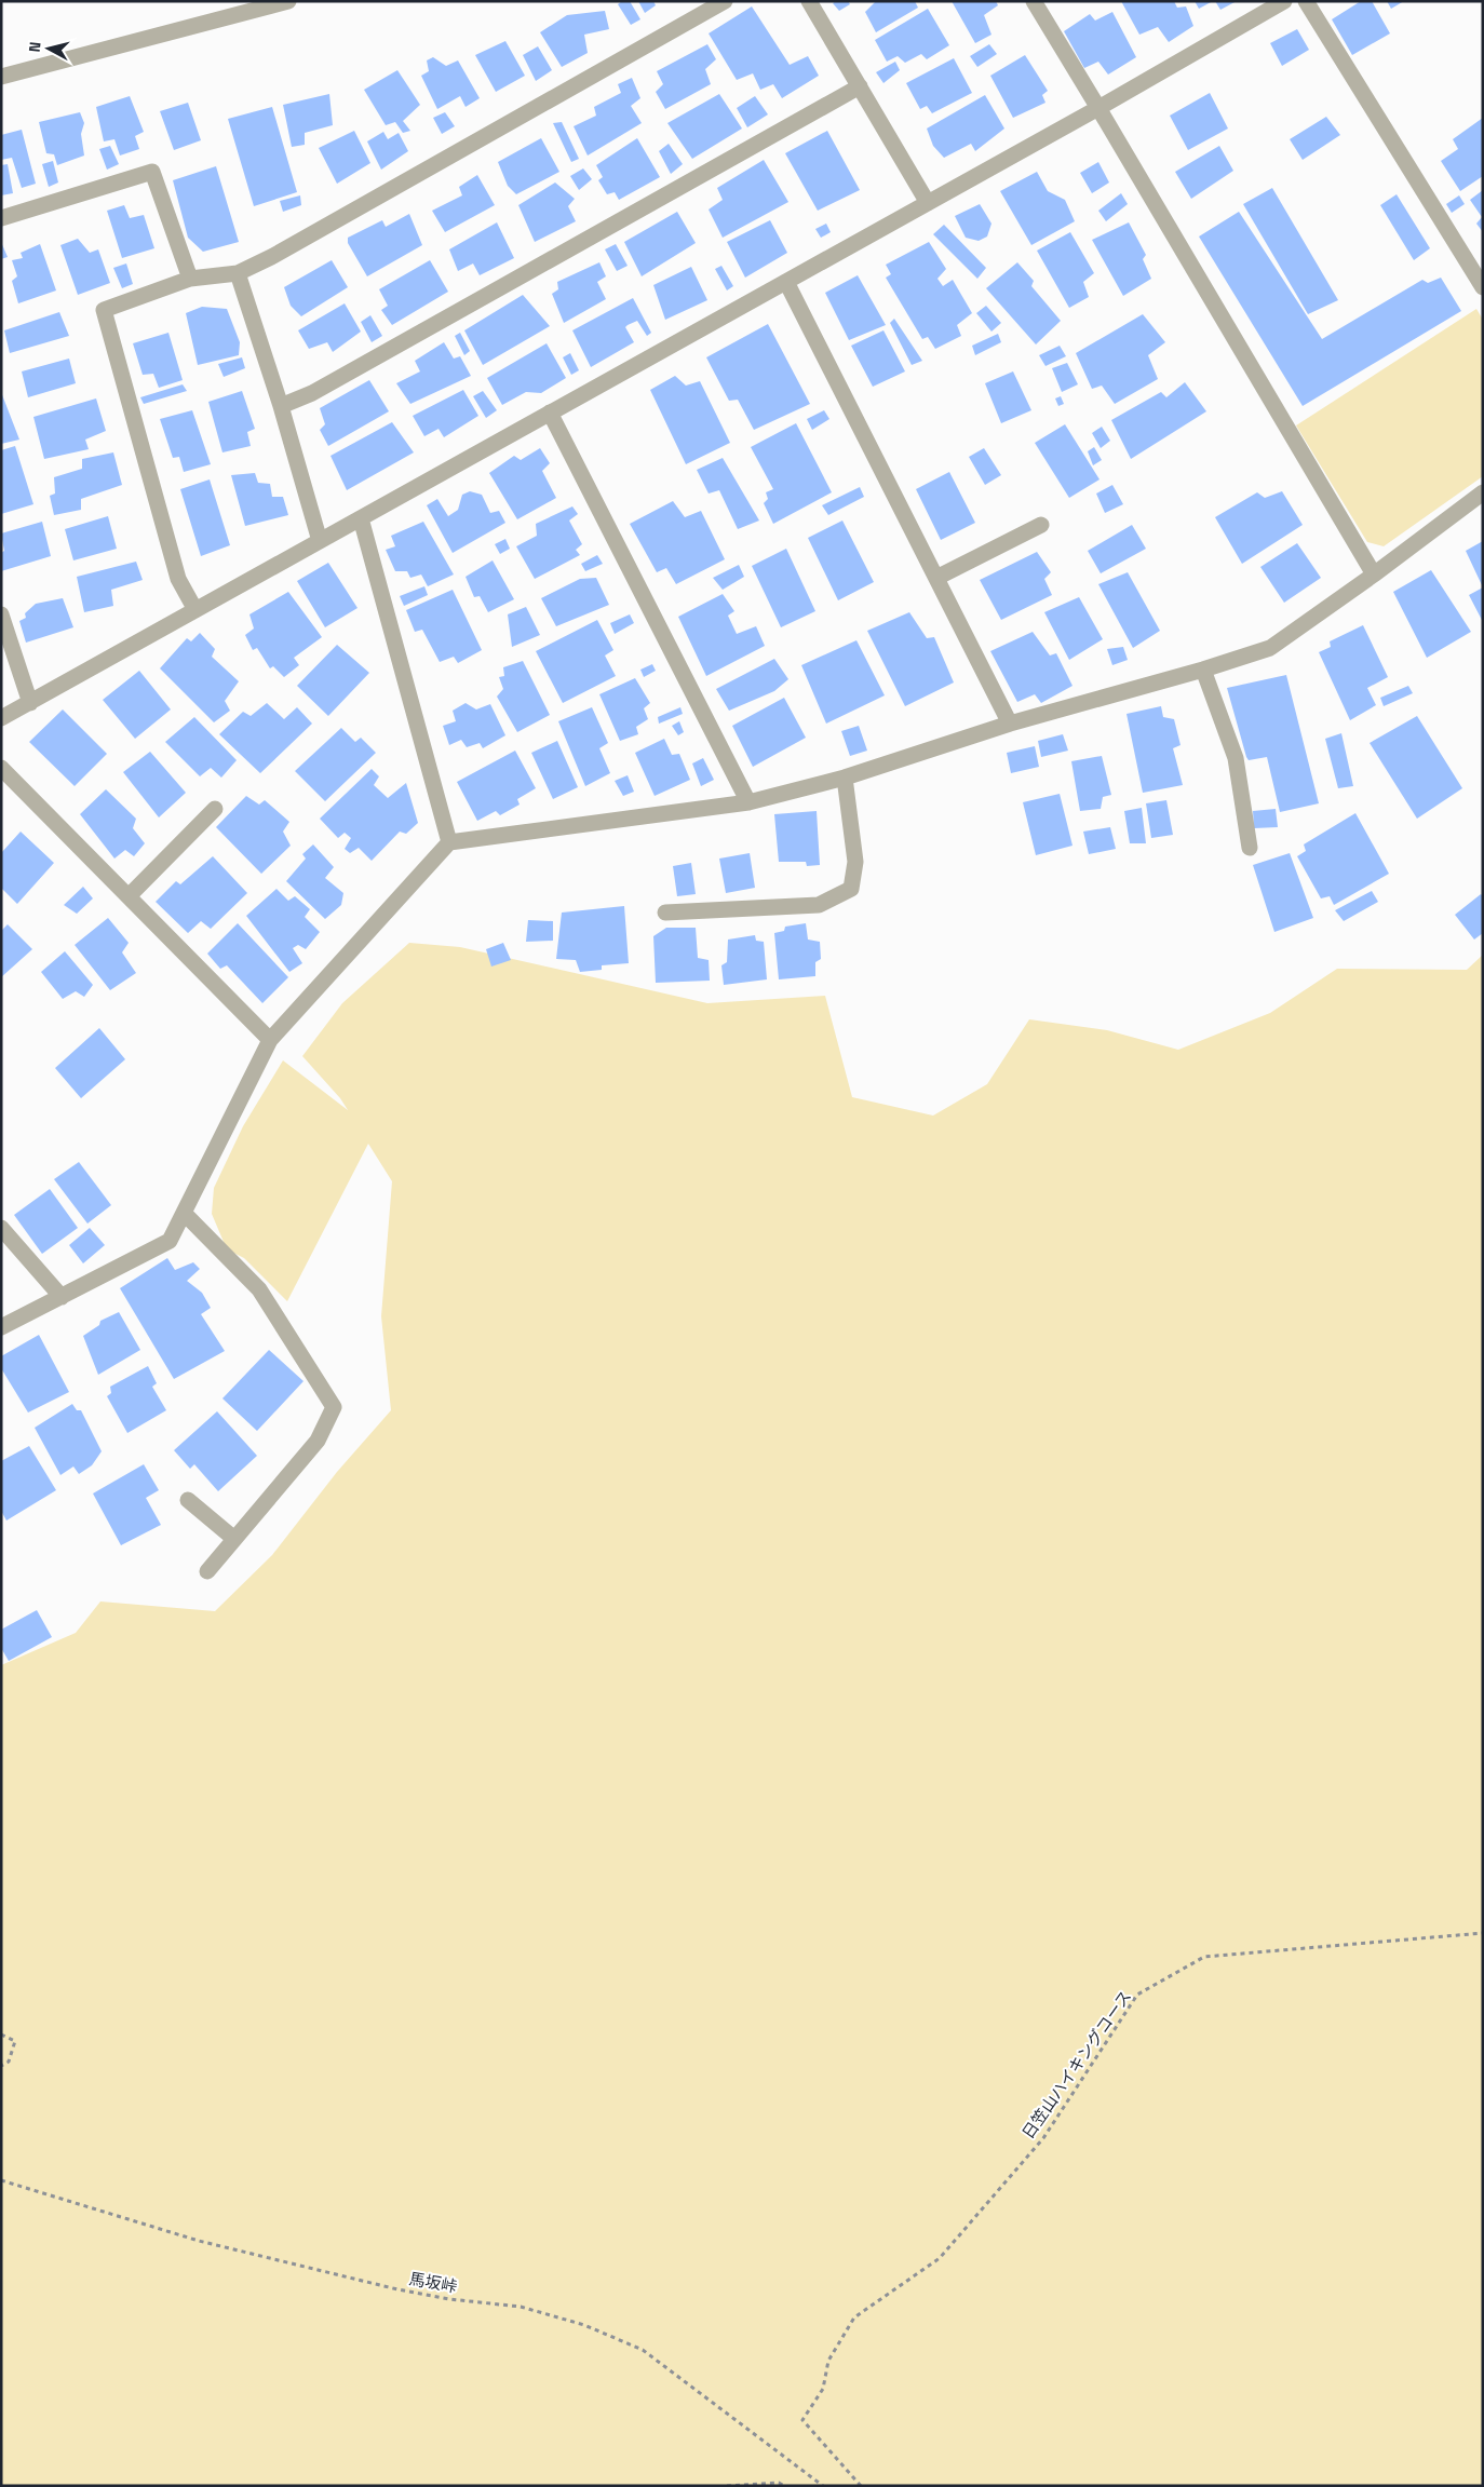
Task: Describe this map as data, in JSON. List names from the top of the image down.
{
  "streets": {
    "path": ["日笠山ハイキングコース", "馬坂峠"]
  },
  "north": "left"
}
